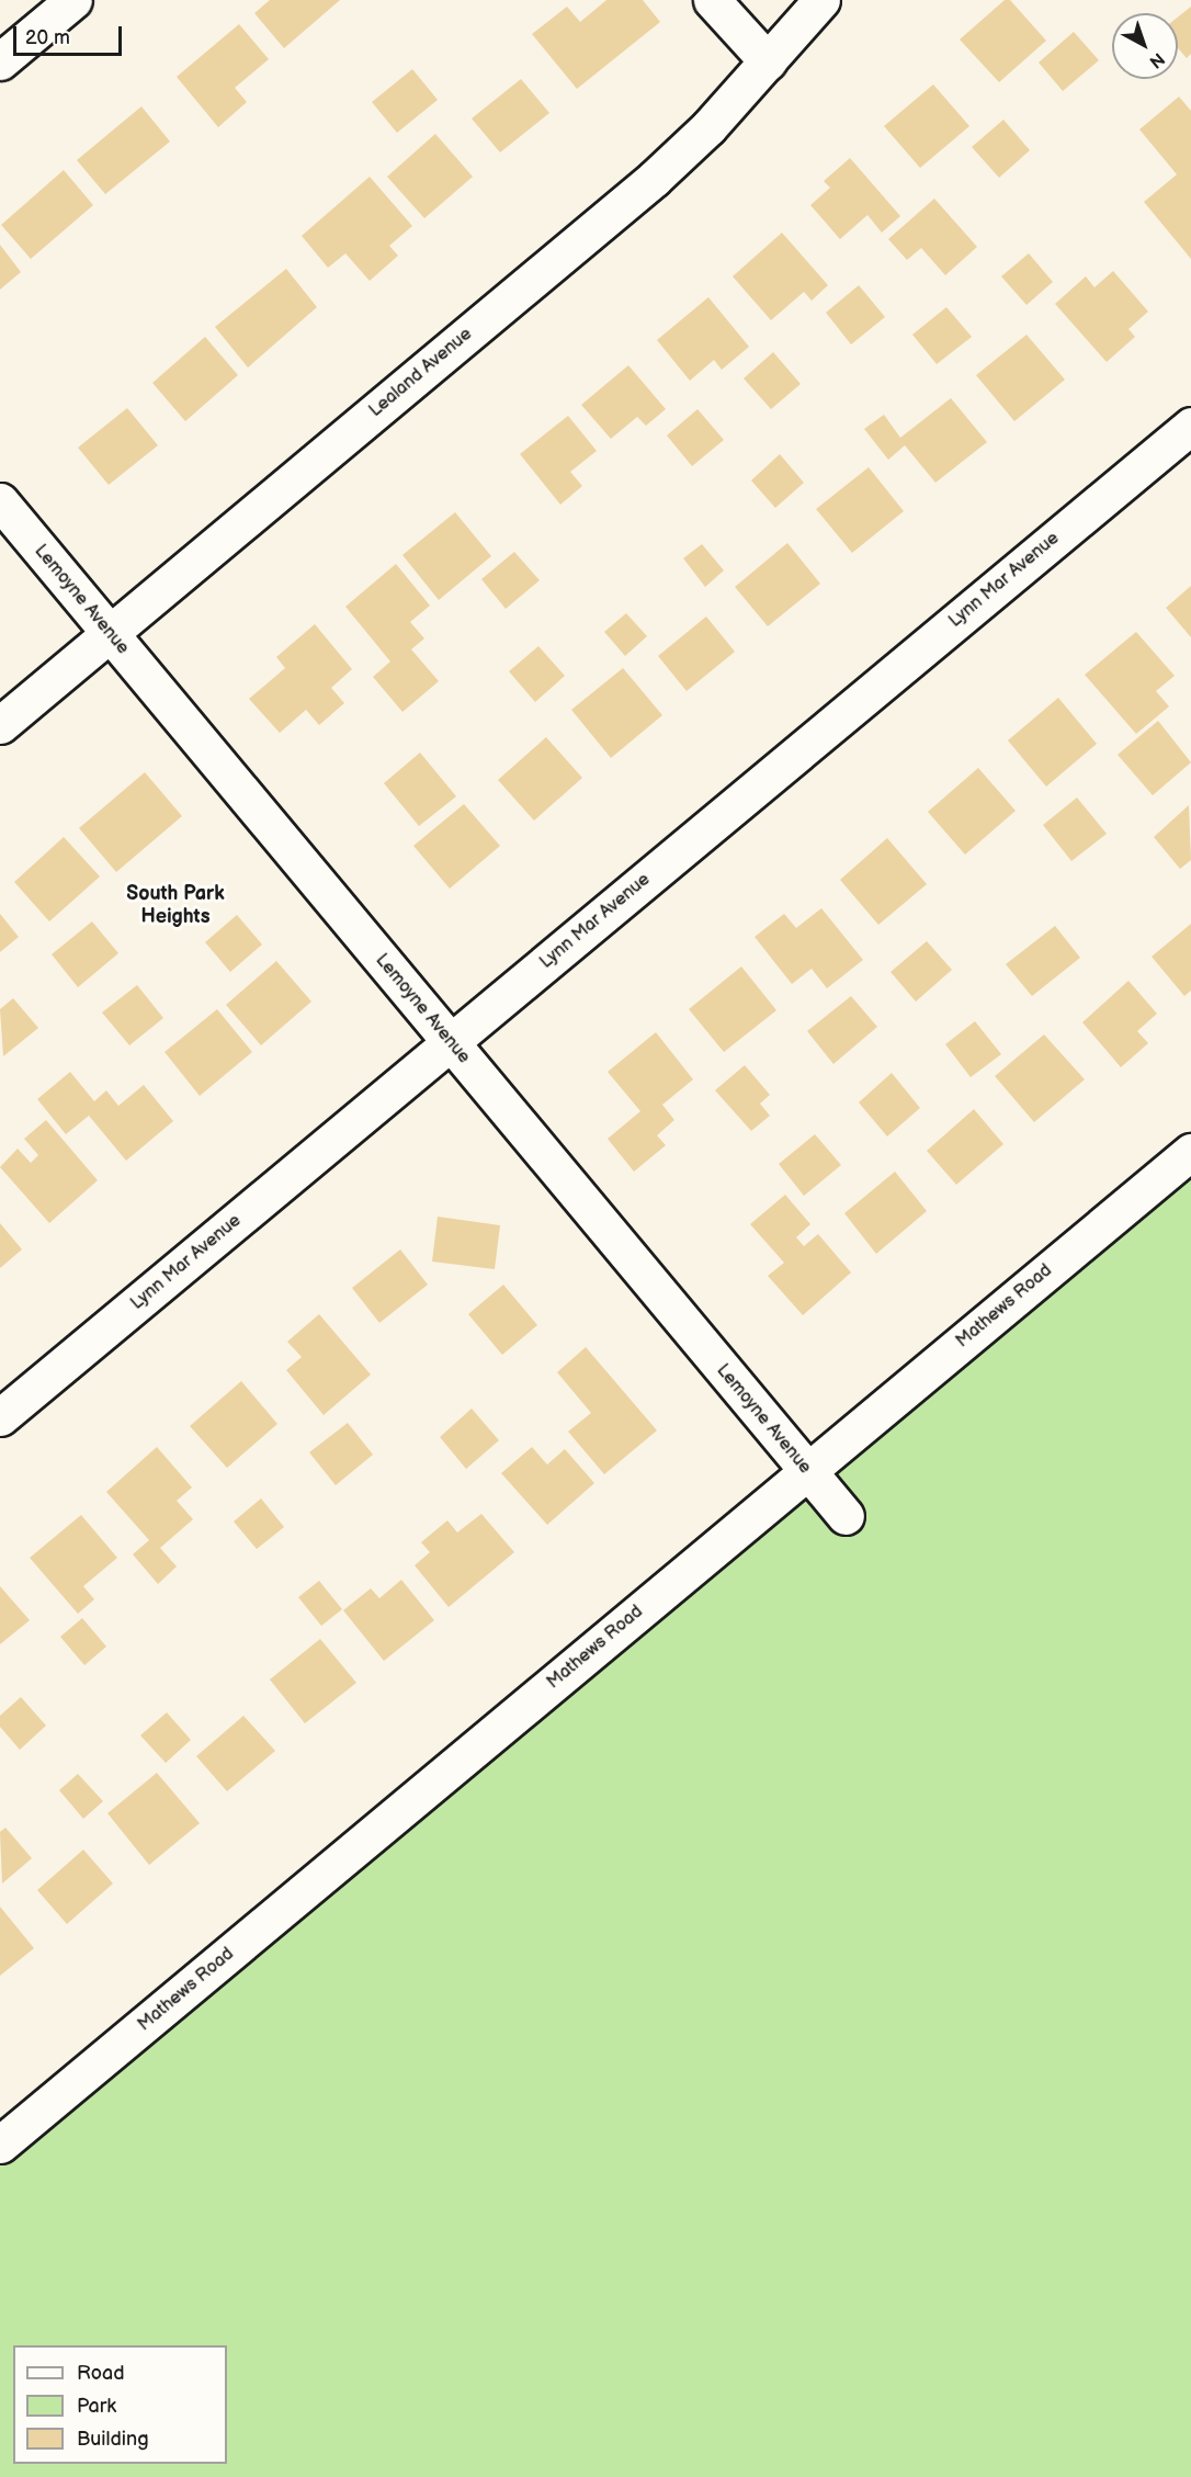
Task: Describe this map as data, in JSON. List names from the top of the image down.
{
  "streets": {
    "street": [
      "Lealand Avenue",
      "Lynn Mar Avenue",
      "Lemoyne Avenue",
      "Mathews Road"
    ]
  },
  "crossings": [
    ["Lealand Avenue", "Lemoyne Avenue"],
    ["Lynn Mar Avenue", "Lemoyne Avenue"],
    ["Lemoyne Avenue", "Mathews Road"]
  ],
  "districts": ["South Park Heights"],
  "legend": ["Road", "Park", "Building"],
  "scale_bar": "20 m",
  "north": "bottom right"
}
